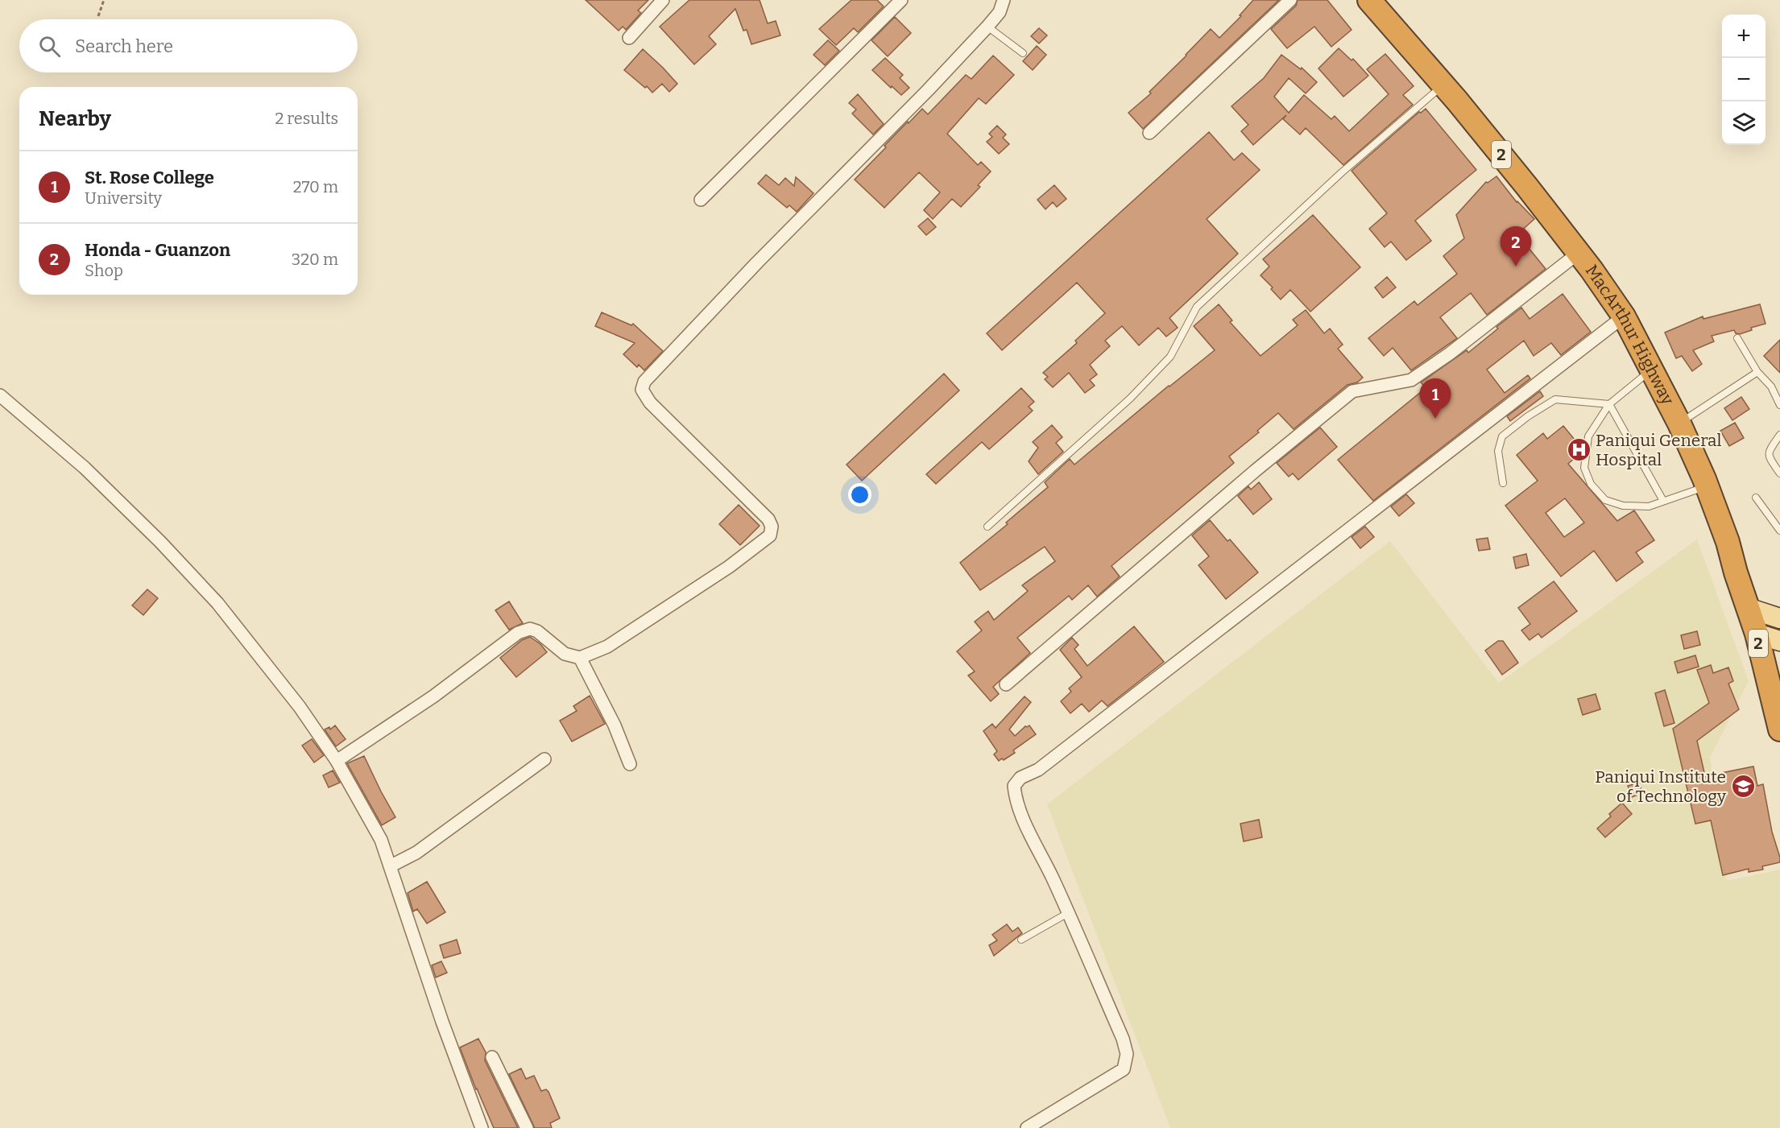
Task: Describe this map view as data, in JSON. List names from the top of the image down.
{
  "streets": {
    "highway": ["2", "MacArthur Highway"]
  },
  "places": {
    "hospital": ["Paniqui General Hospital"],
    "school or university": ["Paniqui Institute of Technology"]
  },
  "page": {
    "map_buttons": ["+", "−"],
    "search": "Search here",
    "heading": ["Nearby", "2 results"],
    "list": [
      {
        "mark": "1",
        "name": "St. Rose College",
        "note": "University",
        "value": "270 m"
      },
      {
        "mark": "2",
        "name": "Honda - Guanzon",
        "note": "Shop",
        "value": "320 m"
      }
    ],
    "pins": ["2", "1"]
  }
}
